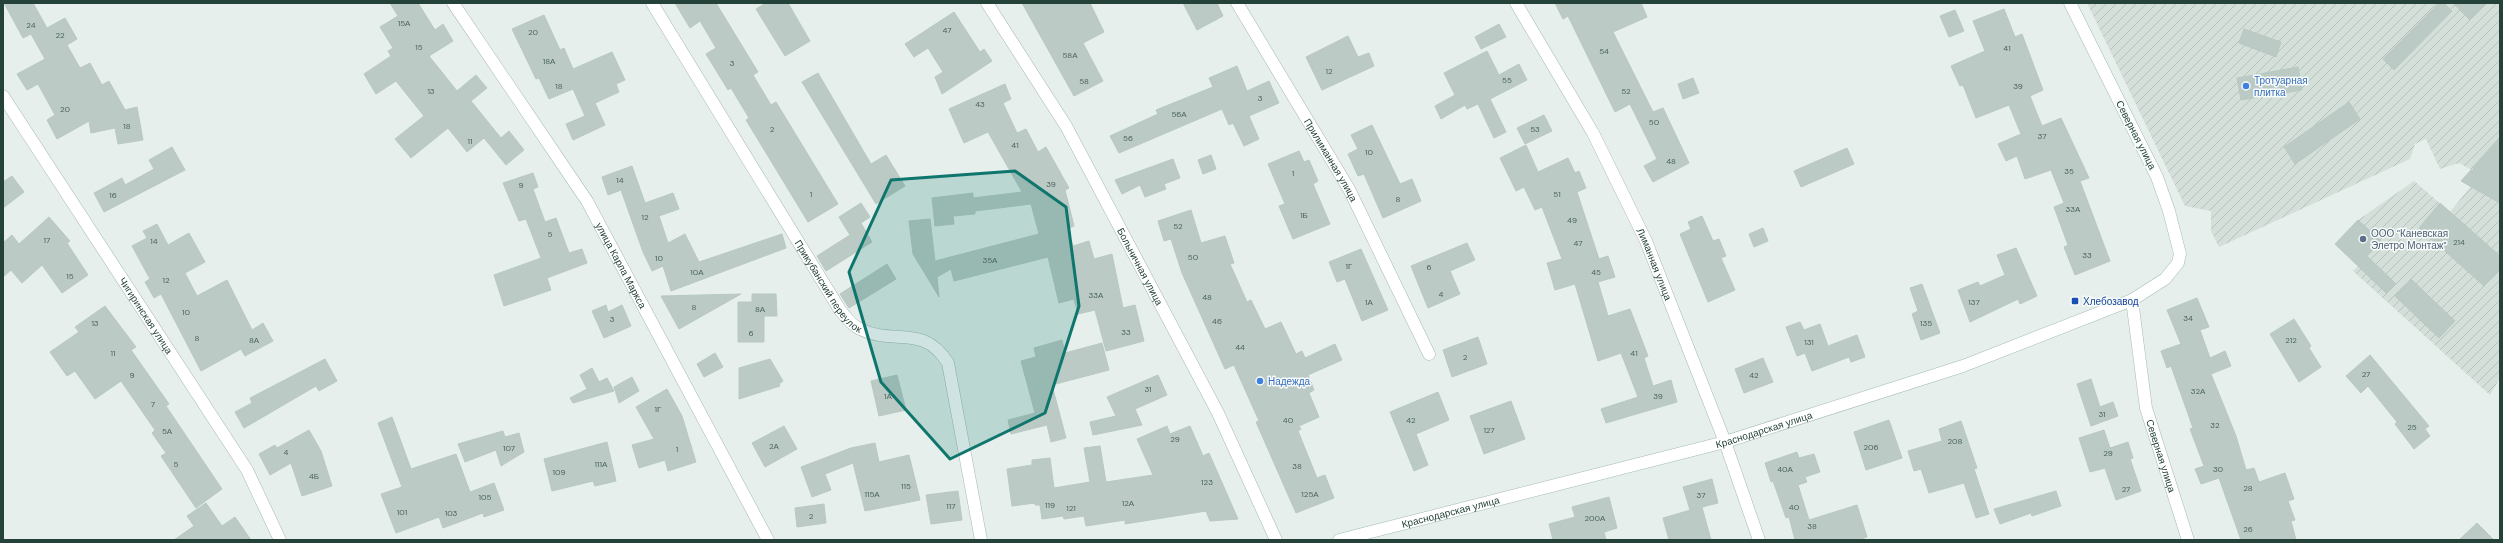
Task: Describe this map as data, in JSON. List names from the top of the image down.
{
  "streets": {
    "street": [
      "Северная улица",
      "Прилиманная улица",
      "Лиманная улица",
      "улица Карла Маркса",
      "Больничная улица",
      "Прикубанский переулок",
      "Чигиринская улица",
      "Краснодарская улица"
    ]
  },
  "crossings": [
    ["Северная улица", "Краснодарская улица"],
    ["Лиманная улица", "Краснодарская улица"]
  ],
  "places": {
    "other": ["Тротуарная плитка", "ООО \"Каневская Элетро Монтаж\"", "Надежда"],
    "transit": ["Хлебозавод"]
  },
  "house_numbers": [
    "15А",
    "24",
    "47",
    "20",
    "22",
    "15",
    "41",
    "54",
    "58А",
    "18А",
    "3",
    "12",
    "55",
    "58",
    "18",
    "39",
    "13",
    "52",
    "3",
    "43",
    "20",
    "56А",
    "50",
    "18",
    "2",
    "53",
    "37",
    "56",
    "11",
    "41",
    "10",
    "48",
    "35",
    "1",
    "14",
    "39",
    "9",
    "1",
    "51",
    "16",
    "8",
    "33А",
    "1Б",
    "12",
    "49",
    "52",
    "5",
    "17",
    "14",
    "214",
    "47",
    "33",
    "50",
    "10",
    "35А",
    "1Г",
    "6",
    "10А",
    "45",
    "15",
    "12",
    "4",
    "33А",
    "48",
    "1А",
    "137",
    "8",
    "8А",
    "10",
    "34",
    "3",
    "46",
    "13",
    "135",
    "33",
    "6",
    "8",
    "8А",
    "212",
    "131",
    "44",
    "11",
    "41",
    "2",
    "27",
    "9",
    "42",
    "31",
    "32А",
    "1А",
    "39",
    "7",
    "1Г",
    "31",
    "40",
    "42",
    "32",
    "25",
    "127",
    "5А",
    "29",
    "208",
    "2А",
    "206",
    "107",
    "1",
    "4",
    "29",
    "5",
    "111А",
    "38",
    "40А",
    "30",
    "109",
    "4Б",
    "123",
    "115",
    "28",
    "27",
    "115А",
    "125А",
    "37",
    "105",
    "12А",
    "119",
    "117",
    "40",
    "121",
    "101",
    "103",
    "2",
    "200А",
    "38",
    "26"
  ]
}
